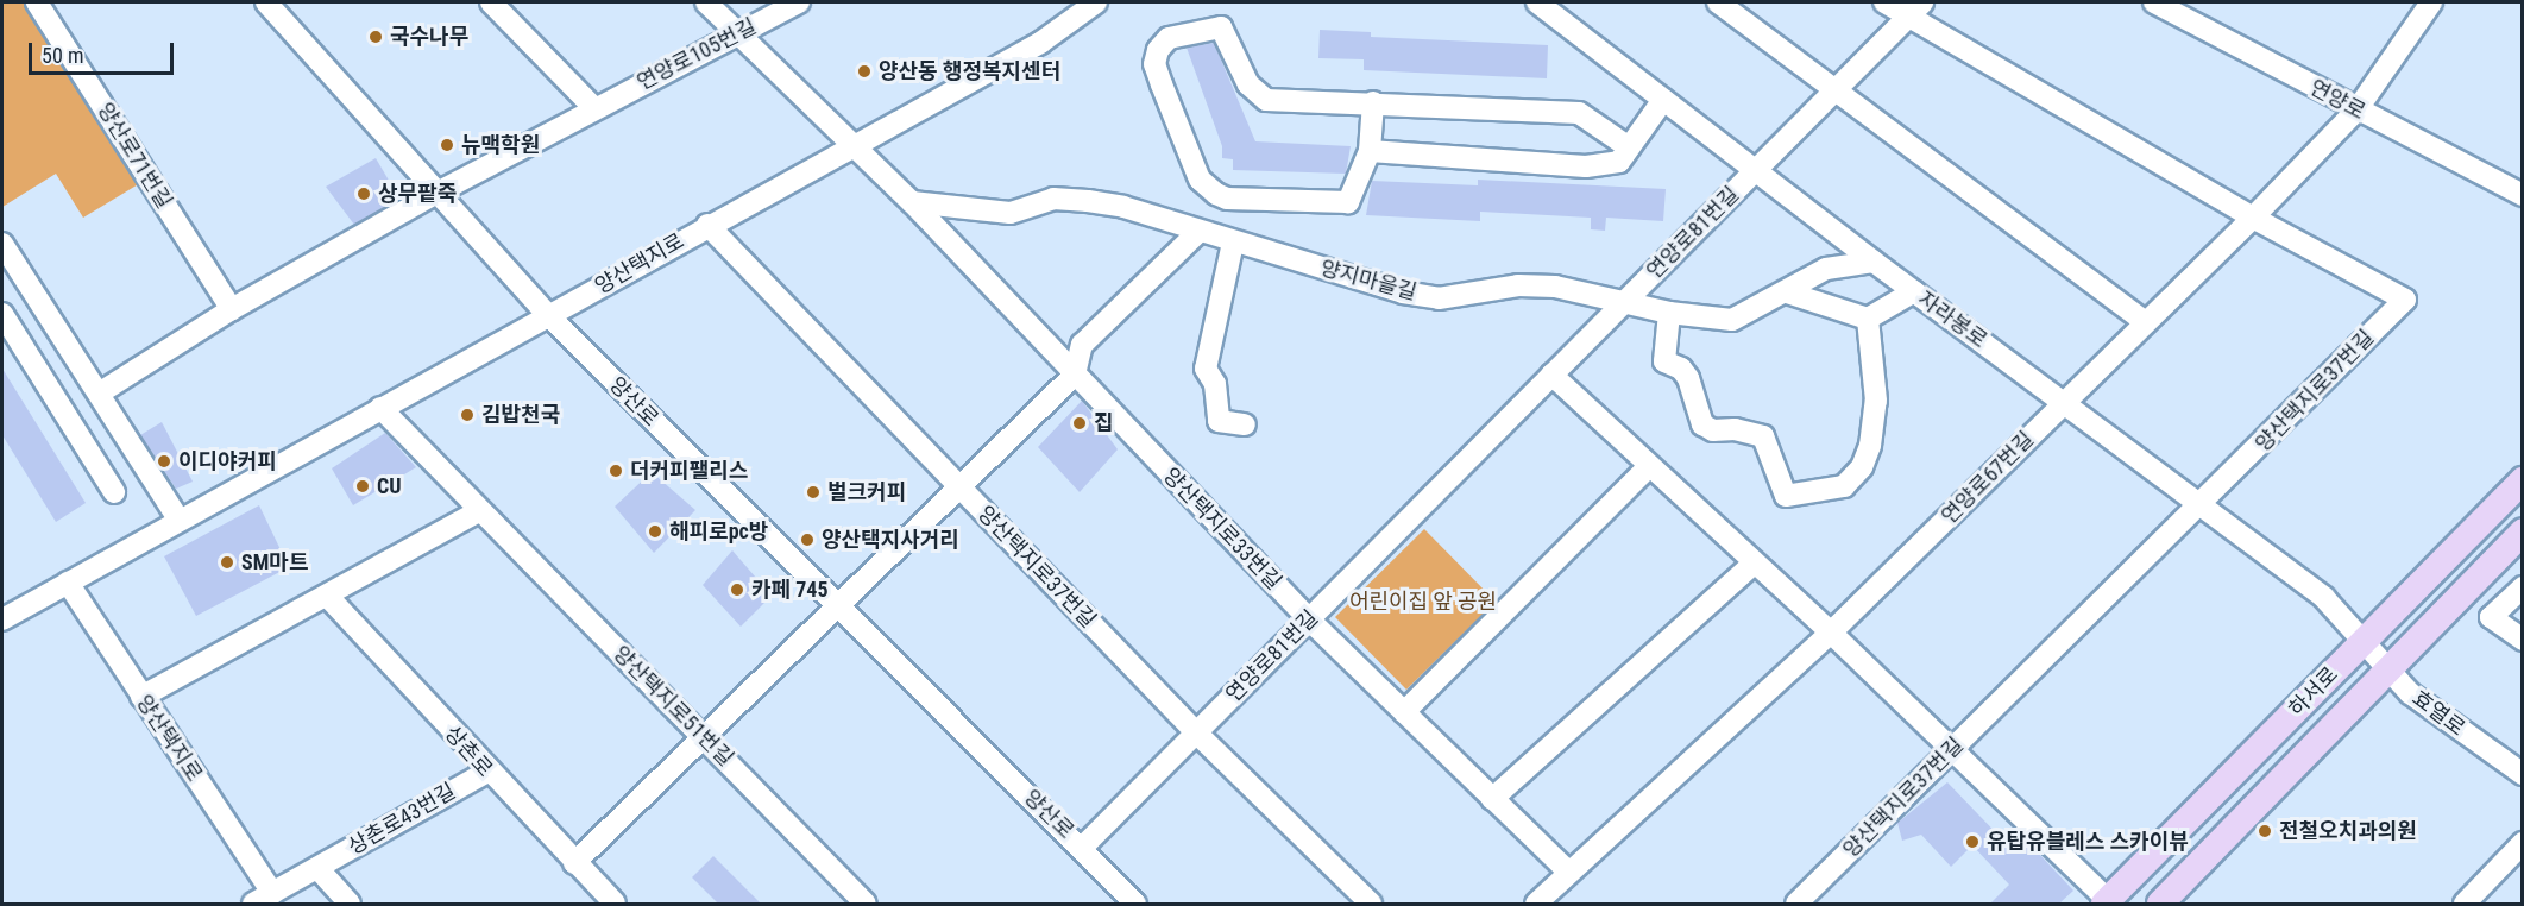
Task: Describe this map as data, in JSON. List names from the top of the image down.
{
  "streets": {
    "main road": ["하서로"],
    "street": [
      "연양로105번길",
      "연양로",
      "양산로71번길",
      "연양로81번길",
      "양산택지로",
      "양지마을길",
      "자라봉로",
      "양산택지로37번길",
      "양산로",
      "연양로67번길",
      "양산택지로33번길",
      "양산택지로51번길",
      "효열로",
      "상촌로",
      "상촌로43번길"
    ]
  },
  "crossings": [
    ["연양로105번길", "양산로"],
    ["연양로105번길", "양산택지로33번길"],
    ["연양로", "연양로67번길"],
    ["연양로81번길", "양지마을길"],
    ["연양로81번길", "자라봉로"],
    ["연양로81번길", "양산택지로37번길"],
    ["연양로81번길", "양산로"],
    ["연양로81번길", "양산택지로33번길"],
    ["양산택지로", "양산택지로37번길"],
    ["양산택지로", "양산로"],
    ["양산택지로", "양산택지로33번길"],
    ["양산택지로", "양산택지로51번길"],
    ["양산택지로", "상촌로43번길"],
    ["양지마을길", "자라봉로"],
    ["양지마을길", "양산택지로33번길"],
    ["자라봉로", "양산택지로37번길"],
    ["자라봉로", "연양로67번길"],
    ["자라봉로", "하서로"],
    ["자라봉로", "효열로"],
    ["양산택지로37번길", "연양로67번길"],
    ["연양로67번길", "양산택지로33번길"],
    ["하서로", "효열로"],
    ["상촌로", "상촌로43번길"]
  ],
  "parks": ["어린이집 앞 공원"],
  "places": [
    "국수나무",
    "양산동 행정복지센터",
    "뉴맥학원",
    "상무팥죽",
    "김밥천국",
    "집",
    "이디야커피",
    "더커피팰리스",
    "CU",
    "벌크커피",
    "해피로pc방",
    "양산택지사거리",
    "SM마트",
    "카페 745",
    "전철오치과의원",
    "유탑유블레스 스카이뷰"
  ],
  "scale_bar": "50 m"
}
